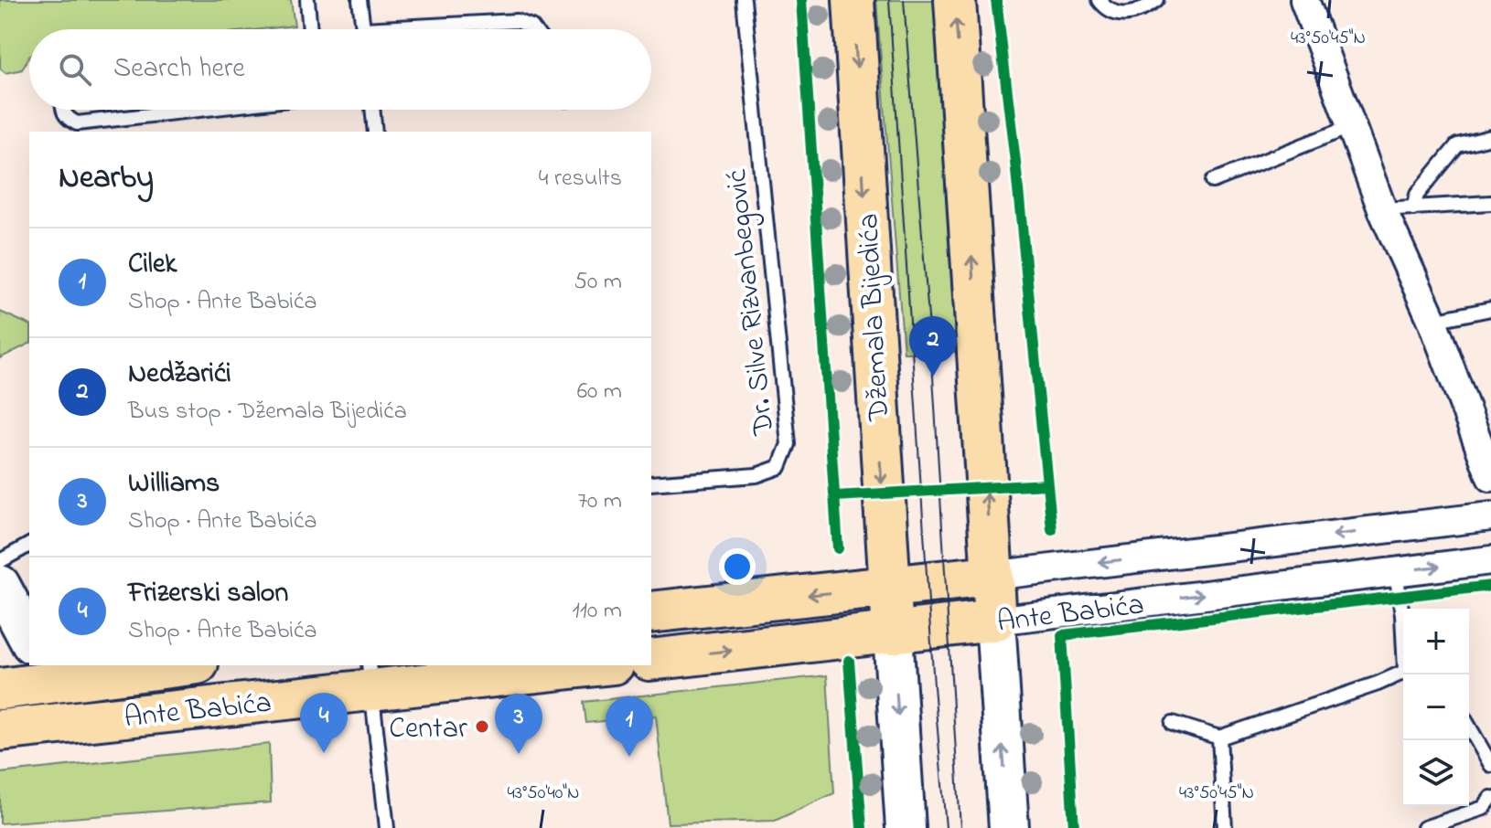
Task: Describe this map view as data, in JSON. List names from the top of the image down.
{
  "streets": {
    "main road": ["Džemala Bijedića", "Ante Babića"],
    "lane": ["Dr. Silve Rizvanbegović"]
  },
  "crossings": [
    ["Džemala Bijedića", "Ante Babića"]
  ],
  "places": ["Centar"],
  "page": {
    "search": "Search here",
    "heading": ["Nearby", "4 results"],
    "list": [
      {
        "mark": "1",
        "name": "Cilek",
        "note": "Shop · Ante Babića",
        "value": "50 m"
      },
      {
        "mark": "2",
        "name": "Nedžarići",
        "note": "Bus stop · Džemala Bijedića",
        "value": "60 m"
      },
      {
        "mark": "3",
        "name": "Williams",
        "note": "Shop · Ante Babića",
        "value": "70 m"
      },
      {
        "mark": "4",
        "name": "Frizerski salon",
        "note": "Shop · Ante Babića",
        "value": "110 m"
      }
    ],
    "pins": [
      "2",
      "4",
      "3",
      "1"
    ],
    "map_buttons": ["+", "−"]
  },
  "coordinates": ["43°50'45\"N", "43°50'40\"N"]
}
